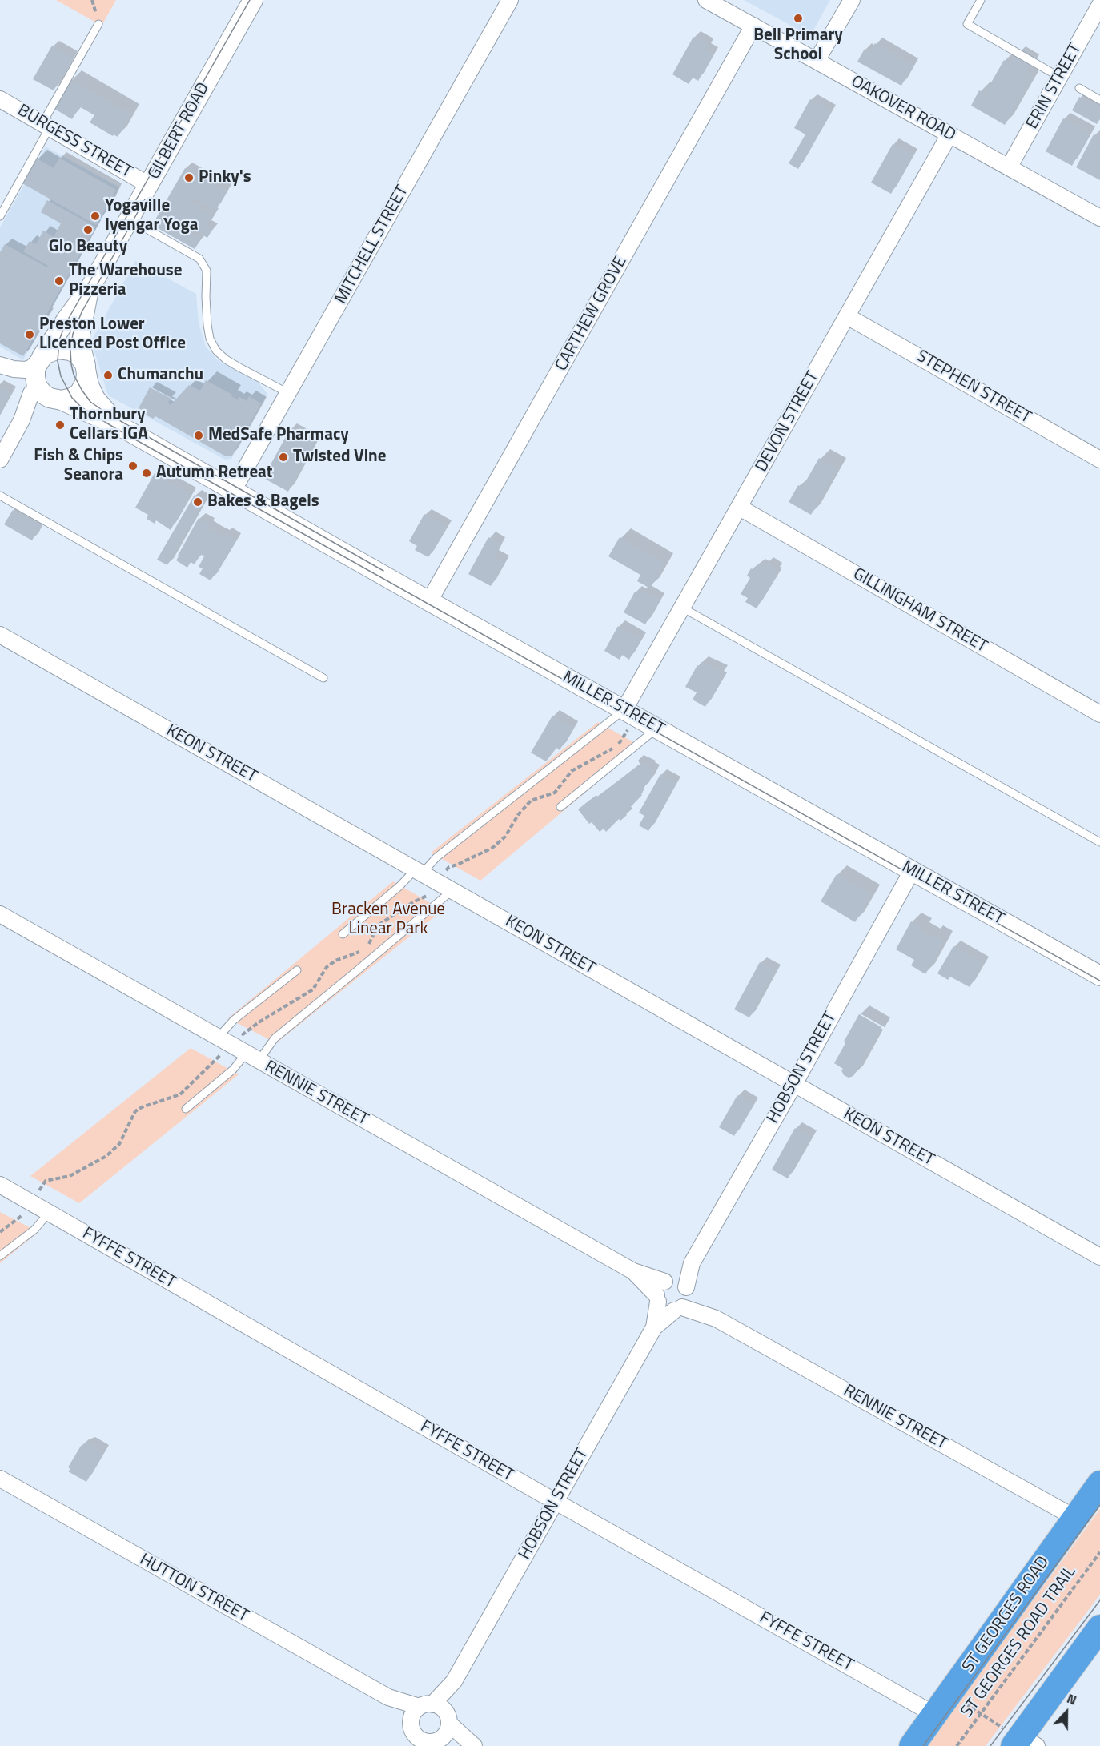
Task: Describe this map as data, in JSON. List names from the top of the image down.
{
  "streets": {
    "highway": ["ST GEORGES ROAD"],
    "street": [
      "ERIN STREET",
      "OAKOVER ROAD",
      "GILBERT ROAD",
      "BURGESS STREET",
      "MITCHELL STREET",
      "CARTHEW GROVE",
      "STEPHEN STREET",
      "DEVON STREET",
      "GILLINGHAM STREET",
      "MILLER STREET",
      "KEON STREET",
      "HOBSON STREET",
      "RENNIE STREET",
      "FYFFE STREET",
      "HUTTON STREET"
    ],
    "path": ["ST GEORGES ROAD TRAIL"]
  },
  "crossings": [
    ["ERIN STREET", "OAKOVER ROAD"],
    ["OAKOVER ROAD", "CARTHEW GROVE"],
    ["OAKOVER ROAD", "DEVON STREET"],
    ["GILBERT ROAD", "BURGESS STREET"],
    ["GILBERT ROAD", "MILLER STREET"],
    ["MITCHELL STREET", "MILLER STREET"],
    ["CARTHEW GROVE", "MILLER STREET"],
    ["STEPHEN STREET", "DEVON STREET"],
    ["DEVON STREET", "GILLINGHAM STREET"],
    ["DEVON STREET", "MILLER STREET"],
    ["MILLER STREET", "HOBSON STREET"],
    ["KEON STREET", "HOBSON STREET"],
    ["HOBSON STREET", "RENNIE STREET"],
    ["HOBSON STREET", "FYFFE STREET"],
    ["HOBSON STREET", "HUTTON STREET"],
    ["RENNIE STREET", "ST GEORGES ROAD"],
    ["FYFFE STREET", "ST GEORGES ROAD"]
  ],
  "parks": ["Bracken Avenue Linear Park"],
  "places": [
    "Bell Primary School",
    "Pinky's",
    "Yogaville Iyengar Yoga",
    "Glo Beauty",
    "The Warehouse Pizzeria",
    "Preston Lower Licenced Post Office",
    "Chumanchu",
    "Thornbury Cellars IGA",
    "MedSafe Pharmacy",
    "Twisted Vine",
    "Fish & Chips Seanora",
    "Autumn Retreat",
    "Bakes & Bagels"
  ],
  "north": "top"
}
